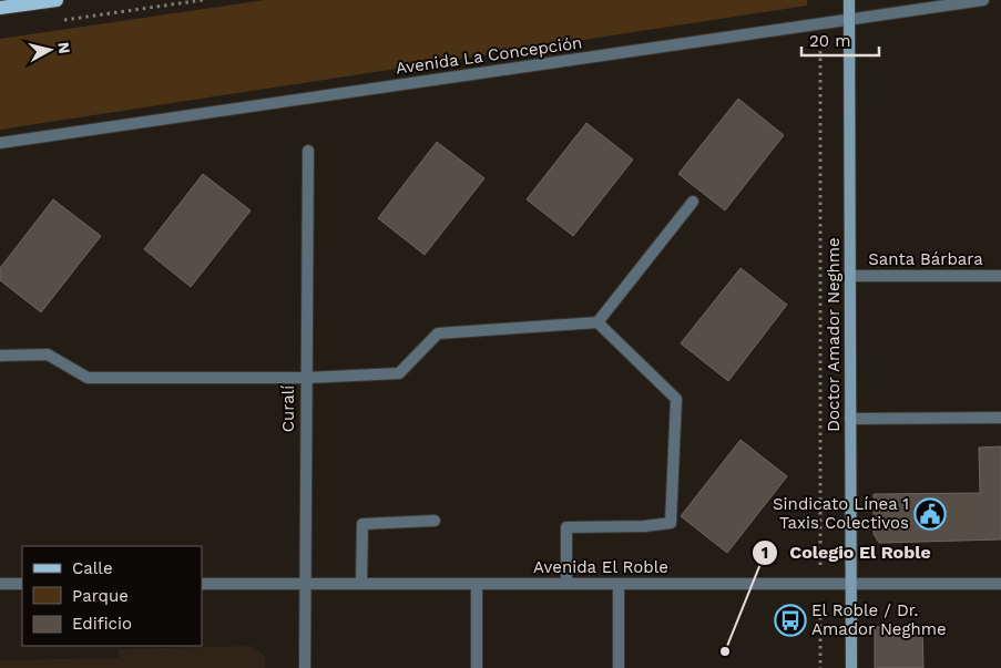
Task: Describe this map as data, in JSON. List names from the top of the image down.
{
  "streets": {
    "main road": ["Doctor Amador Neghme"],
    "street": [
      "Avenida La Concepción",
      "Santa Bárbara",
      "Curalí",
      "Avenida El Roble"
    ]
  },
  "crossings": [
    ["Avenida La Concepción", "Doctor Amador Neghme"],
    ["Santa Bárbara", "Doctor Amador Neghme"],
    ["Doctor Amador Neghme", "Avenida El Roble"],
    ["Curalí", "Avenida El Roble"]
  ],
  "places": {
    "public building": ["Sindicato Línea 1 Taxis Colectivos"],
    "bus stop": ["El Roble / Dr. Amador Neghme"],
    "other": ["Colegio El Roble"]
  },
  "legend": ["Calle", "Parque", "Edificio"],
  "scale_bar": "20 m",
  "north": "right"
}
